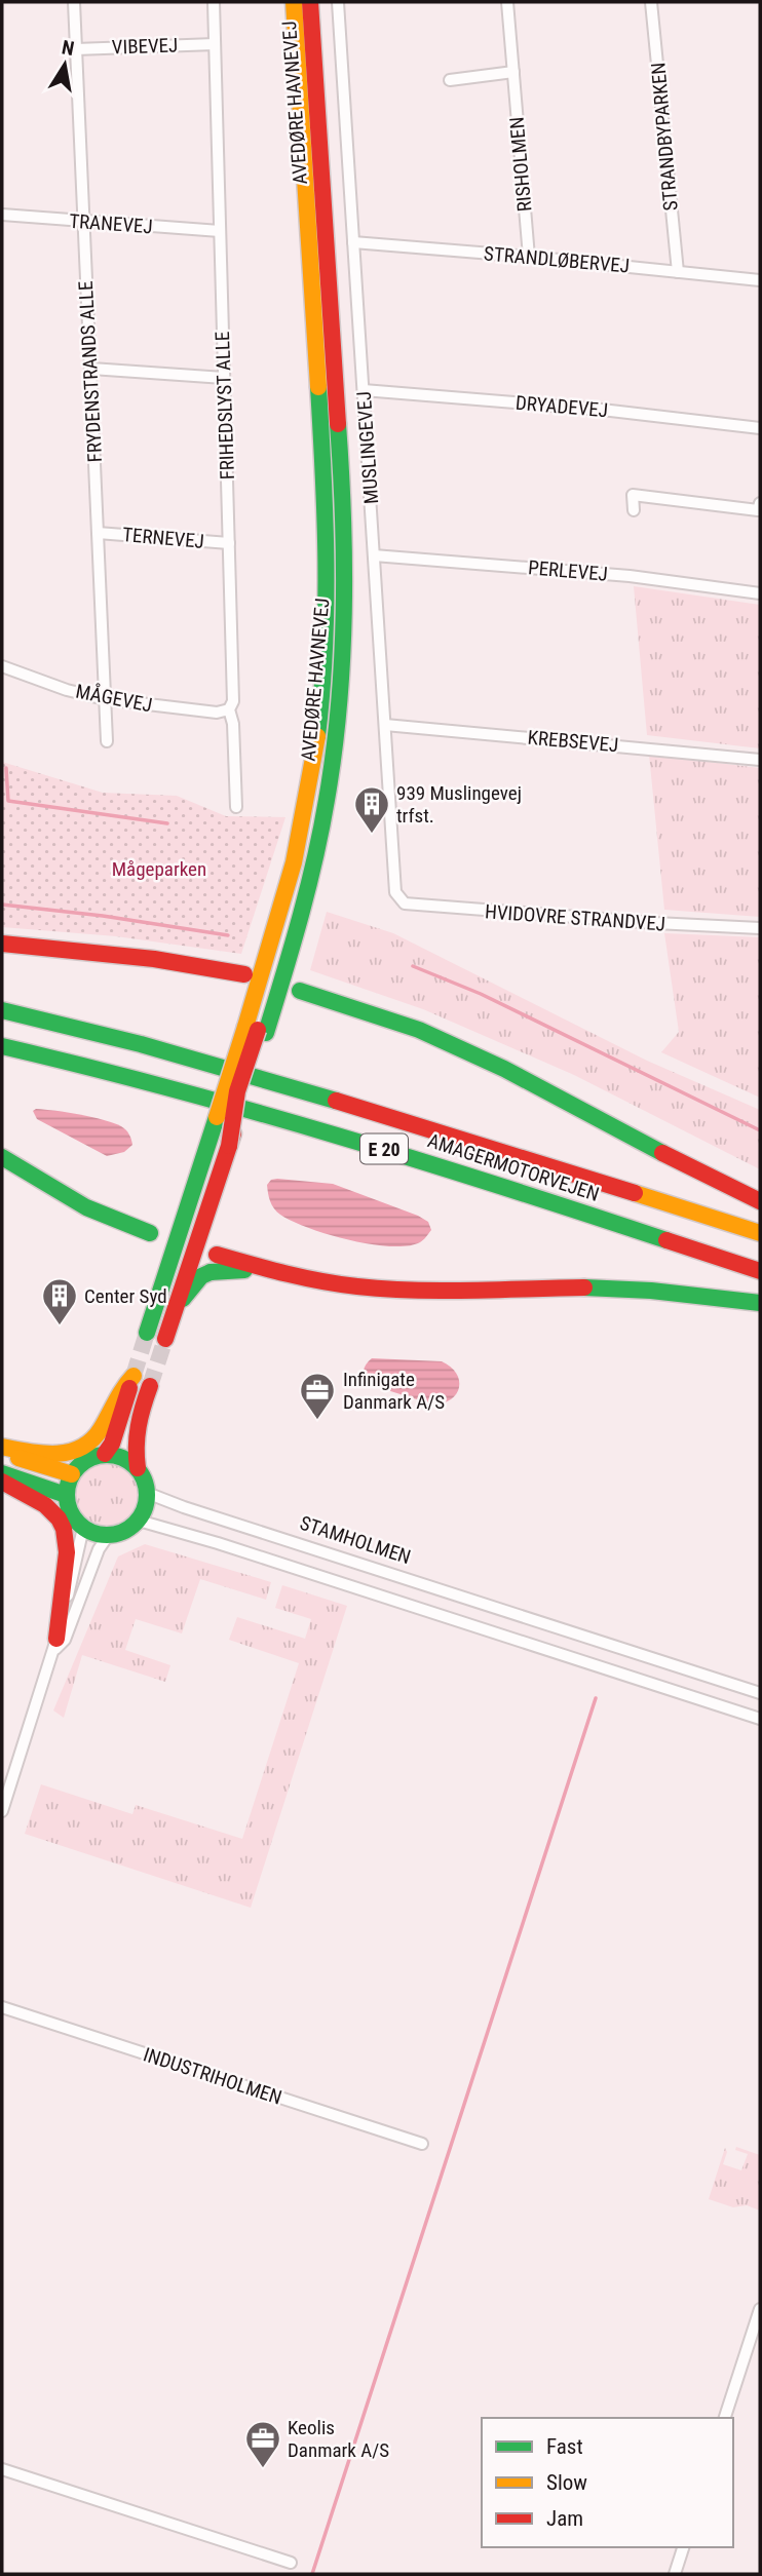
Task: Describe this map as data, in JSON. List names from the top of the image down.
{
  "streets": {
    "main road": ["AVEDØRE HAVNEVEJ", "E 20", "AMAGERMOTORVEJEN"],
    "street": [
      "VIBEVEJ",
      "STRANDBYPARKEN",
      "RISHOLMEN",
      "TRANEVEJ",
      "STRANDLØBERVEJ",
      "FRYDENSTRANDS ALLE",
      "FRIHEDSLYST ALLE",
      "DRYADEVEJ",
      "MUSLINGEVEJ",
      "TERNEVEJ",
      "PERLEVEJ",
      "MÅGEVEJ",
      "KREBSEVEJ",
      "HVIDOVRE STRANDVEJ",
      "STAMHOLMEN",
      "INDUSTRIHOLMEN"
    ]
  },
  "crossings": [
    ["VIBEVEJ", "FRYDENSTRANDS ALLE"],
    ["VIBEVEJ", "FRIHEDSLYST ALLE"],
    ["STRANDBYPARKEN", "STRANDLØBERVEJ"],
    ["RISHOLMEN", "STRANDLØBERVEJ"],
    ["TRANEVEJ", "FRYDENSTRANDS ALLE"],
    ["TRANEVEJ", "FRIHEDSLYST ALLE"],
    ["STRANDLØBERVEJ", "MUSLINGEVEJ"],
    ["FRYDENSTRANDS ALLE", "TERNEVEJ"],
    ["FRYDENSTRANDS ALLE", "MÅGEVEJ"],
    ["FRIHEDSLYST ALLE", "TERNEVEJ"],
    ["FRIHEDSLYST ALLE", "MÅGEVEJ"],
    ["DRYADEVEJ", "MUSLINGEVEJ"],
    ["MUSLINGEVEJ", "PERLEVEJ"],
    ["MUSLINGEVEJ", "KREBSEVEJ"],
    ["MUSLINGEVEJ", "HVIDOVRE STRANDVEJ"]
  ],
  "parks": ["Mågeparken"],
  "places": {
    "building": ["939 Muslingevej trfst.", "Center Syd"],
    "office": ["Infinigate Danmark A/S", "Keolis Danmark A/S"]
  },
  "legend": ["Fast", "Slow", "Jam"],
  "north": "top"
}
